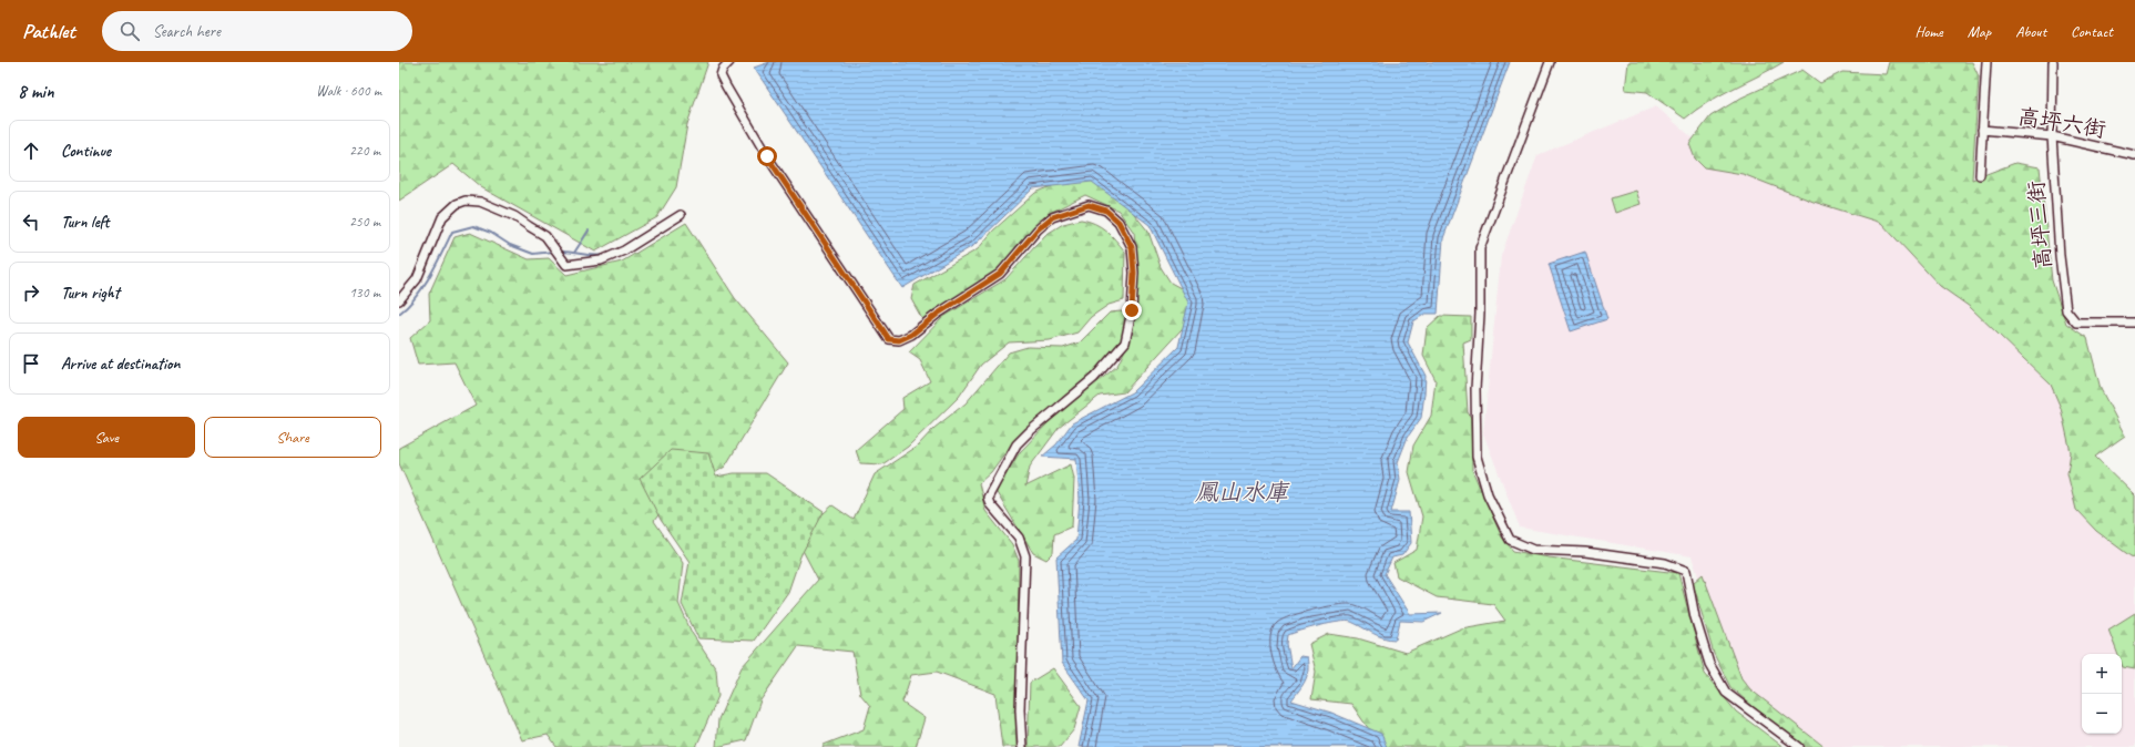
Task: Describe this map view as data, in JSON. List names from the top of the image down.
{
  "streets": {
    "street": ["高坪六街", "高坪三街"]
  },
  "crossings": [
    ["高坪六街", "高坪三街"]
  ],
  "water": ["鳳山水庫"],
  "page": {
    "header": "Pathlet",
    "search": "Search here",
    "nav": [
      "Home",
      "Map",
      "About",
      "Contact"
    ],
    "heading": ["8 min", "Walk · 600 m"],
    "list": [
      ["Continue", "220 m"],
      ["Turn left", "250 m"],
      ["Turn right", "130 m"],
      "Arrive at destination"
    ],
    "buttons": ["Save", "Share"],
    "map_buttons": ["+", "−"]
  }
}
